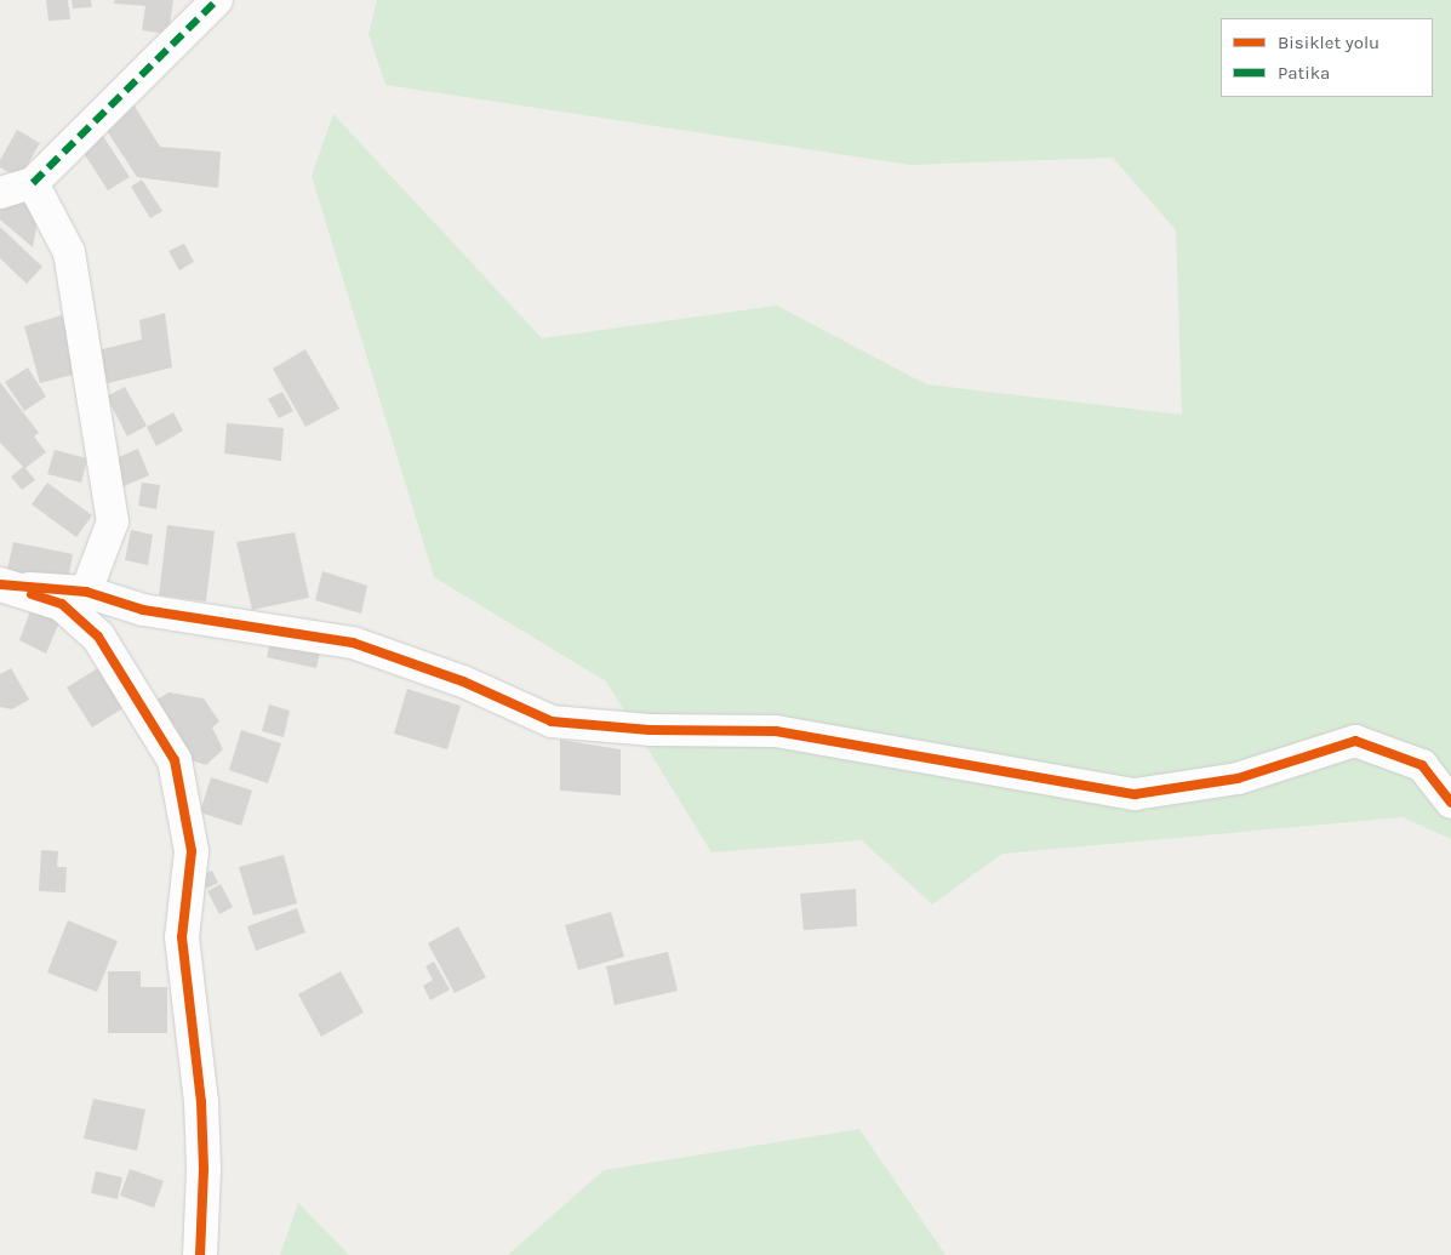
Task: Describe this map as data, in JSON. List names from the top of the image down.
{
  "legend": ["Bisiklet yolu", "Patika"]
}
